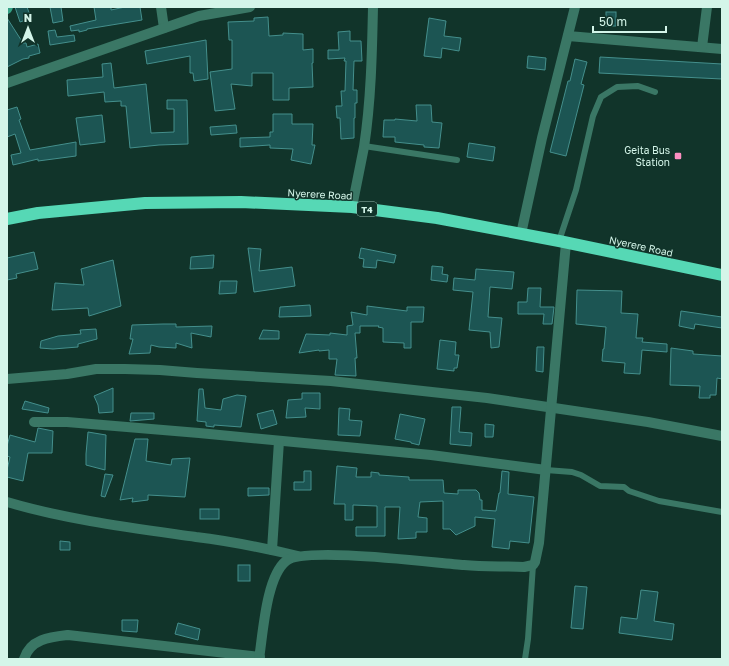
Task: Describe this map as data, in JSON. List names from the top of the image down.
{
  "streets": {
    "highway": ["Nyerere Road", "T4"]
  },
  "places": {
    "transit": ["Geita Bus Station"]
  },
  "scale_bar": "50 m",
  "north": "top"
}
